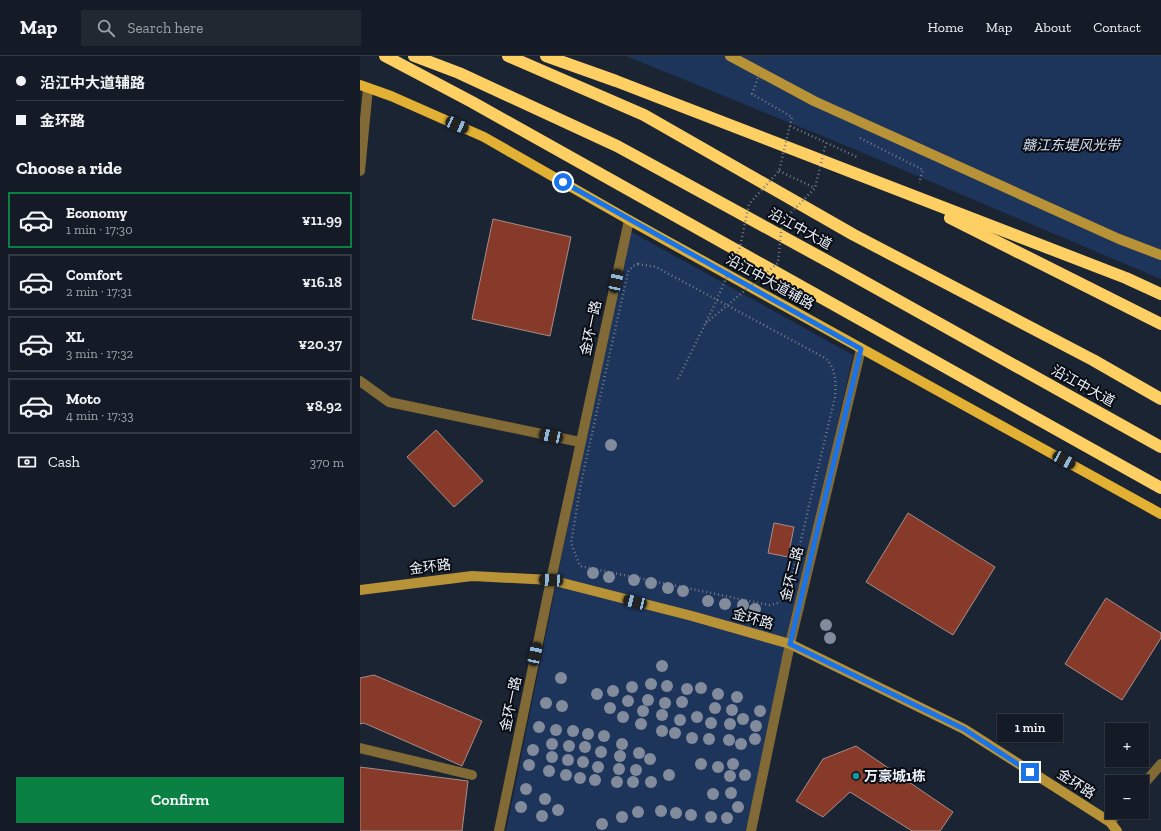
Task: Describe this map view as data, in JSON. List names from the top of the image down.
{
  "streets": {
    "highway": ["沿江中大道"],
    "main road": ["沿江中大道辅路"],
    "street": ["金环一路", "金环路", "金环二路"]
  },
  "crossings": [
    ["沿江中大道辅路", "金环一路"],
    ["沿江中大道辅路", "金环二路"],
    ["金环一路", "金环路"],
    ["金环路", "金环二路"]
  ],
  "parks": ["赣江东堤风光带"],
  "places": ["万豪城1栋"],
  "page": {
    "header": "Map",
    "search": "Search here",
    "nav": [
      "Home",
      "Map",
      "About",
      "Contact"
    ],
    "banner": ["沿江中大道辅路", "金环路"],
    "heading": "Choose a ride",
    "list": [
      {
        "name": "Economy",
        "note": "1 min · 17:30",
        "value": "¥11.99"
      },
      {
        "name": "Comfort",
        "note": "2 min · 17:31",
        "value": "¥16.18"
      },
      {
        "name": "XL",
        "note": "3 min · 17:32",
        "value": "¥20.37"
      },
      {
        "name": "Moto",
        "note": "4 min · 17:33",
        "value": "¥8.92"
      }
    ],
    "pay": ["Cash", "370 m"],
    "bubble": "1 min",
    "map_buttons": ["+", "−"],
    "buttons": "Confirm"
  }
}
